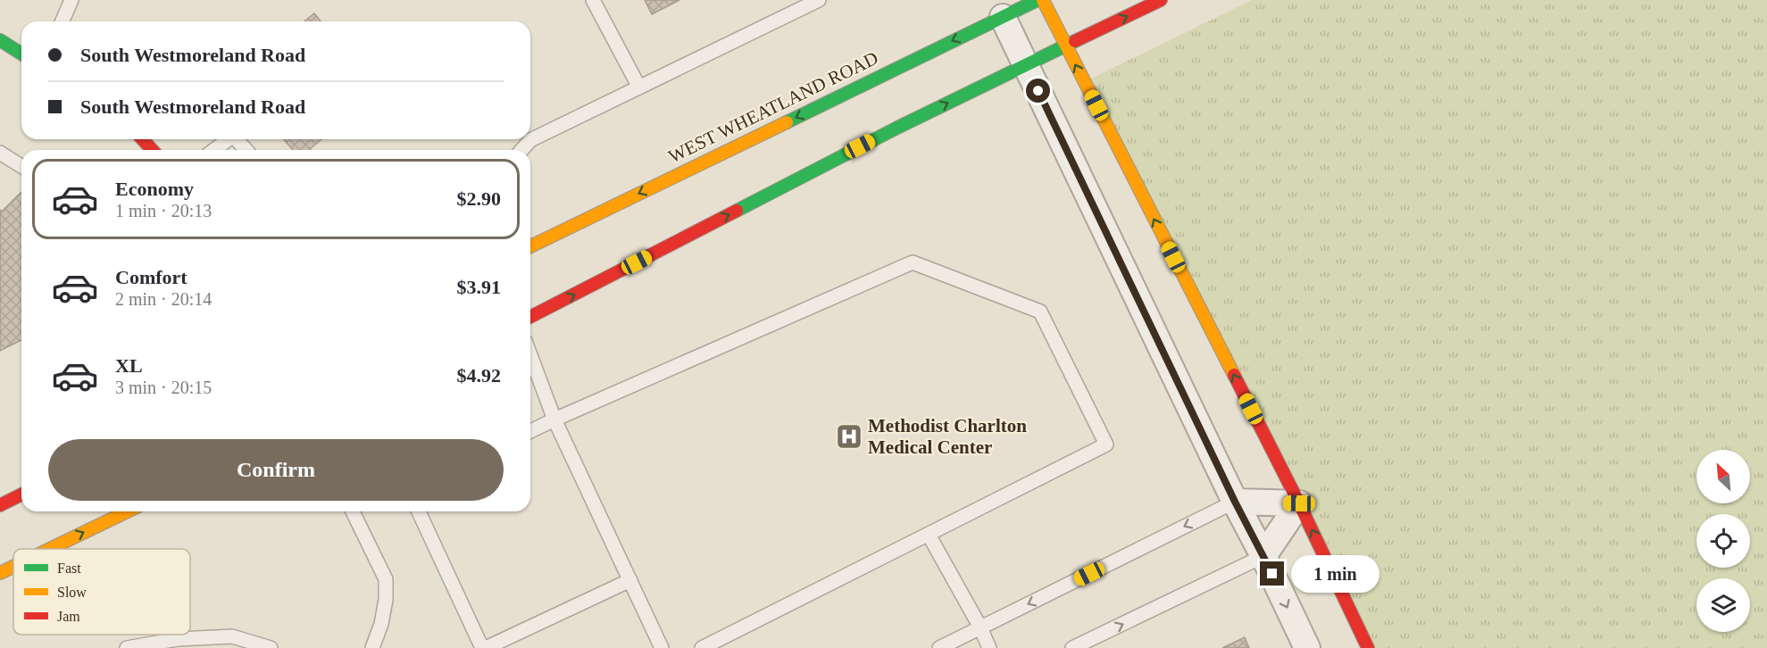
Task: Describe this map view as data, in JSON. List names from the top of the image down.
{
  "streets": {
    "main road": ["WEST WHEATLAND ROAD"]
  },
  "places": {
    "hospital": ["Methodist Charlton Medical Center"]
  },
  "legend": ["Fast", "Slow", "Jam"],
  "north": "top left",
  "page": {
    "banner": ["South Westmoreland Road", "South Westmoreland Road"],
    "list": [
      {
        "name": "Economy",
        "note": "1 min · 20:13",
        "value": "$2.90"
      },
      {
        "name": "Comfort",
        "note": "2 min · 20:14",
        "value": "$3.91"
      },
      {
        "name": "XL",
        "note": "3 min · 20:15",
        "value": "$4.92"
      }
    ],
    "buttons": "Confirm",
    "bubble": "1 min"
  }
}
